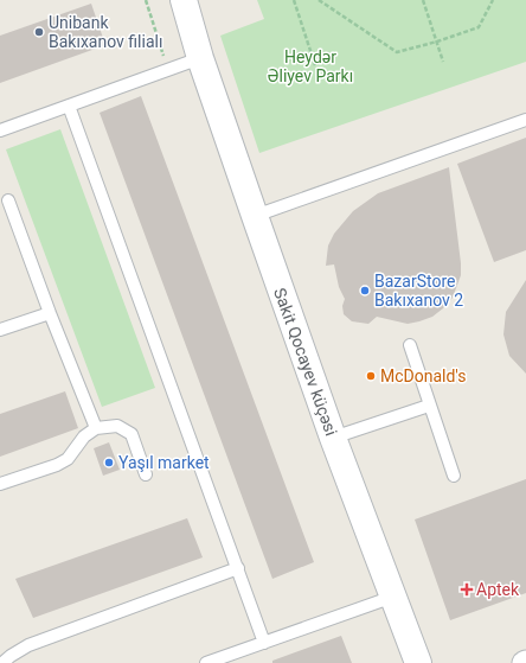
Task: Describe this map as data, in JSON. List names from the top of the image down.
{
  "streets": {
    "street": ["Sakit Qocayev küçəsi"]
  },
  "parks": ["Heydər Əliyev Parkı"],
  "places": {
    "other": [
      "Unibank Bakıxanov filialı",
      "BazarStore Bakıxanov 2",
      "McDonald's",
      "Yaşıl market"
    ],
    "health": ["Aptek"]
  }
}
